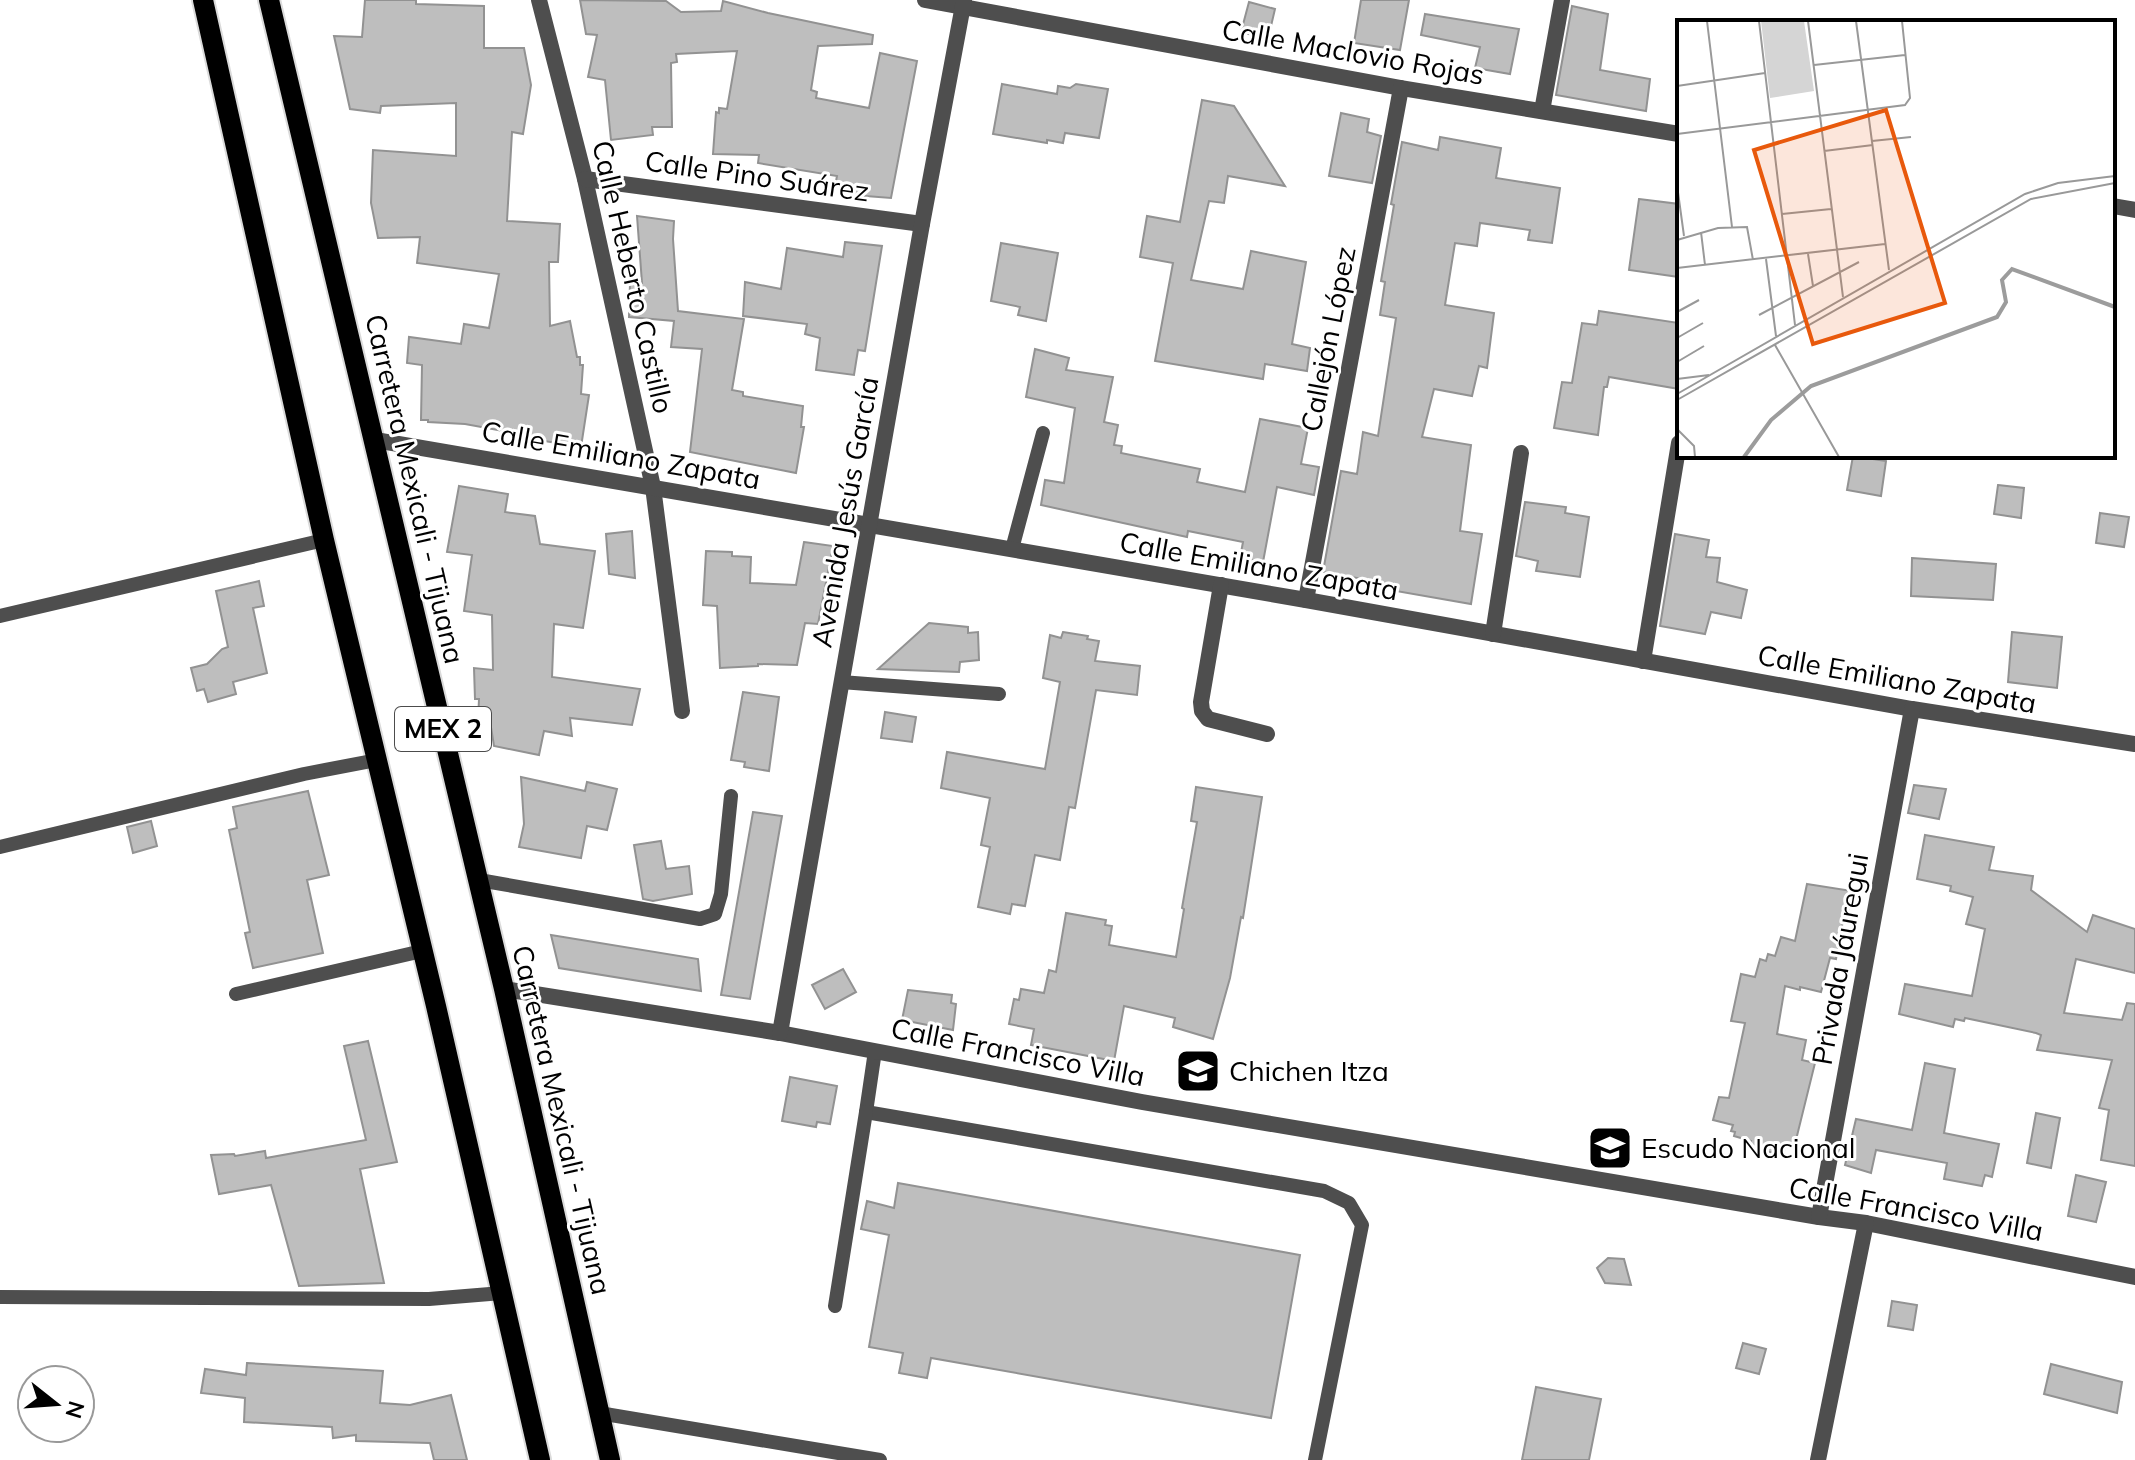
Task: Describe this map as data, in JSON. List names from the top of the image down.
{
  "streets": {
    "main road": ["Carretera Mexicali - Tijuana", "MEX 2"],
    "street": [
      "Calle Maclovio Rojas",
      "Calle Pino Suárez",
      "Calle Heberto Castillo",
      "Callejón López",
      "Calle Emiliano Zapata",
      "Avenida Jesús García",
      "Privada Jáuregui",
      "Calle Francisco Villa"
    ]
  },
  "crossings": [
    ["Calle Maclovio Rojas", "Callejón López"],
    ["Calle Maclovio Rojas", "Avenida Jesús García"],
    ["Calle Pino Suárez", "Calle Heberto Castillo"],
    ["Calle Pino Suárez", "Avenida Jesús García"],
    ["Calle Heberto Castillo", "Calle Emiliano Zapata"],
    ["Callejón López", "Calle Emiliano Zapata"],
    ["Calle Emiliano Zapata", "Carretera Mexicali - Tijuana"],
    ["Calle Emiliano Zapata", "Avenida Jesús García"],
    ["Calle Emiliano Zapata", "Privada Jáuregui"],
    ["Carretera Mexicali - Tijuana", "Calle Francisco Villa"],
    ["Avenida Jesús García", "Calle Francisco Villa"],
    ["Privada Jáuregui", "Calle Francisco Villa"]
  ],
  "places": {
    "school or university": ["Chichen Itza", "Escudo Nacional"]
  },
  "north": "right"
}
